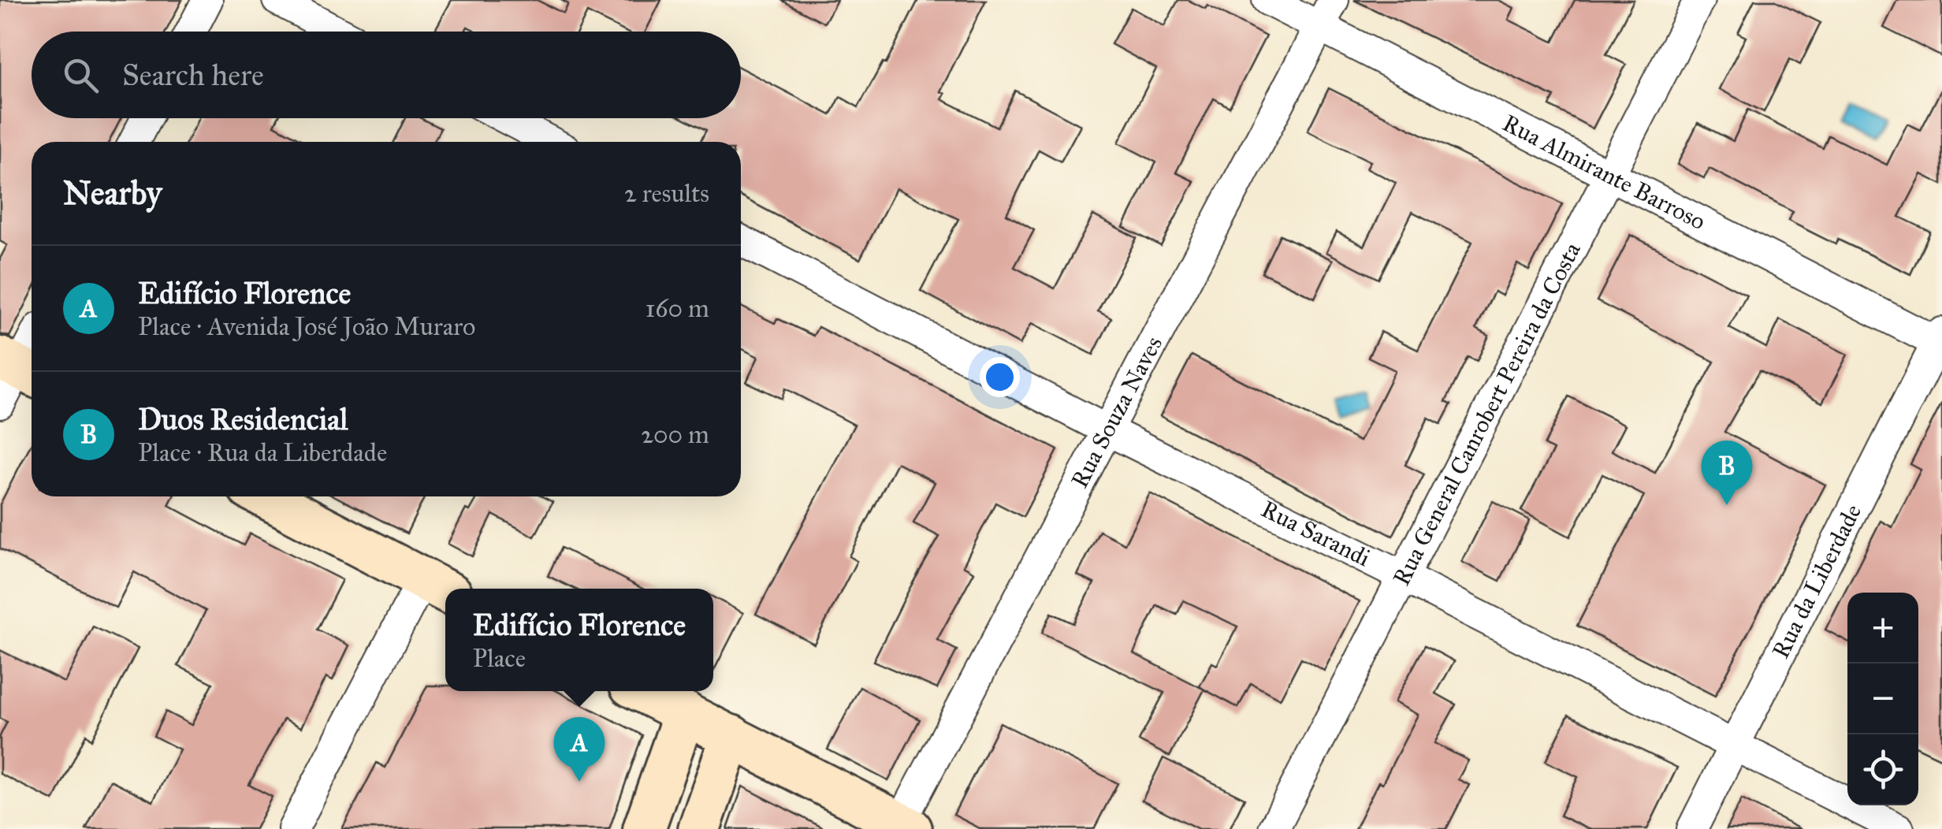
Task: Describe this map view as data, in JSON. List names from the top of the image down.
{
  "streets": {
    "street": [
      "Rua Almirante Barroso",
      "Rua Souza Naves",
      "Rua General Canrobert Pereira da Costa",
      "Rua Sarandi",
      "Rua da Liberdade"
    ]
  },
  "crossings": [
    ["Rua Almirante Barroso", "Rua Souza Naves"],
    ["Rua Almirante Barroso", "Rua General Canrobert Pereira da Costa"],
    ["Rua Almirante Barroso", "Rua da Liberdade"],
    ["Rua Souza Naves", "Rua Sarandi"],
    ["Rua General Canrobert Pereira da Costa", "Rua Sarandi"],
    ["Rua Sarandi", "Rua da Liberdade"]
  ],
  "page": {
    "search": "Search here",
    "heading": ["Nearby", "2 results"],
    "list": [
      {
        "mark": "A",
        "name": "Edifício Florence",
        "note": "Place · Avenida José João Muraro",
        "value": "160 m"
      },
      {
        "mark": "B",
        "name": "Duos Residencial",
        "note": "Place · Rua da Liberdade",
        "value": "200 m"
      }
    ],
    "pins": ["B", "A"],
    "popup": ["Edifício Florence", "Place"],
    "map_buttons": ["+", "−"]
  }
}
